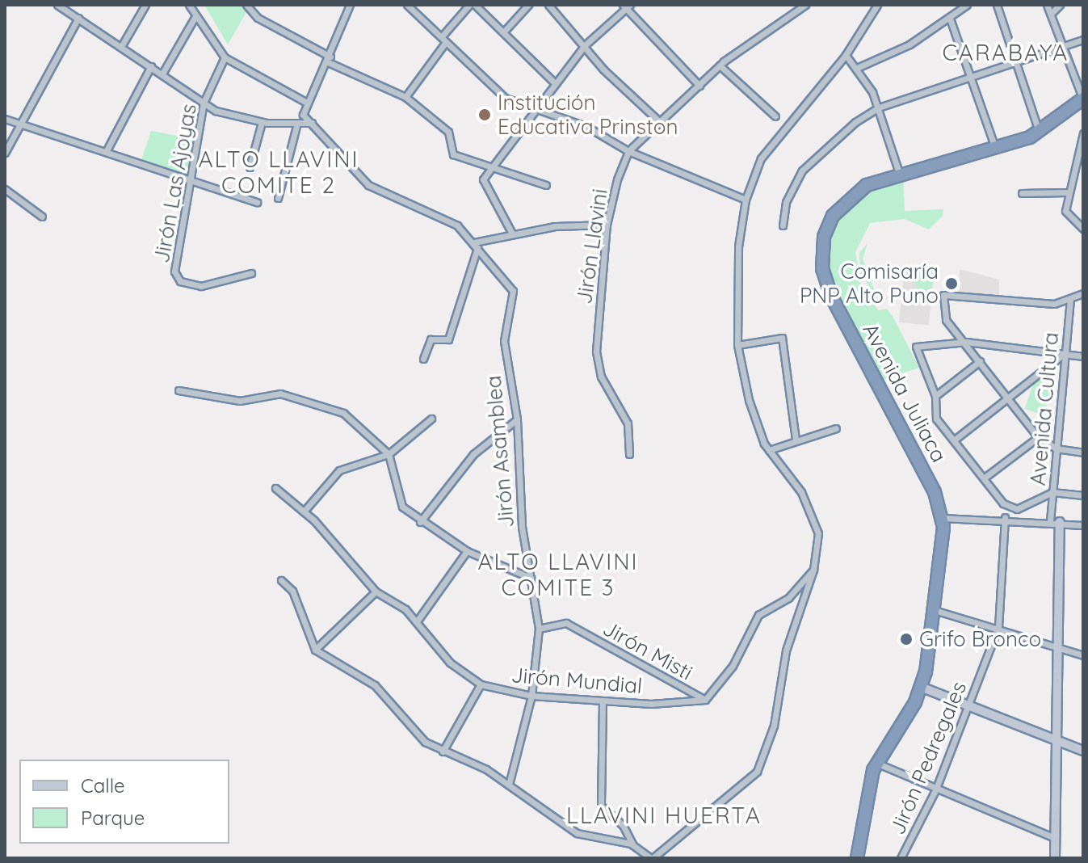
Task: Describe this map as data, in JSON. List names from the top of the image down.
{
  "streets": {
    "highway": ["Avenida Juliaca"],
    "street": [
      "Jirón Las Ajoyas",
      "Jirón Llavini",
      "Avenida Cultura",
      "Jirón Asamblea",
      "Jirón Misti",
      "Jirón Mundial",
      "Jirón Pedregales"
    ]
  },
  "crossings": [
    ["Jirón Asamblea", "Jirón Misti"],
    ["Jirón Asamblea", "Jirón Mundial"],
    ["Jirón Misti", "Jirón Mundial"]
  ],
  "districts": [
    "CARABAYA",
    "ALTO LLAVINI COMITE 2",
    "ALTO LLAVINI COMITE 3",
    "LLAVINI HUERTA"
  ],
  "places": ["Institución Educativa Prinston", "Comisaría PNP Alto Puno", "Grifo Bronco"],
  "legend": ["Calle", "Parque"]
}
